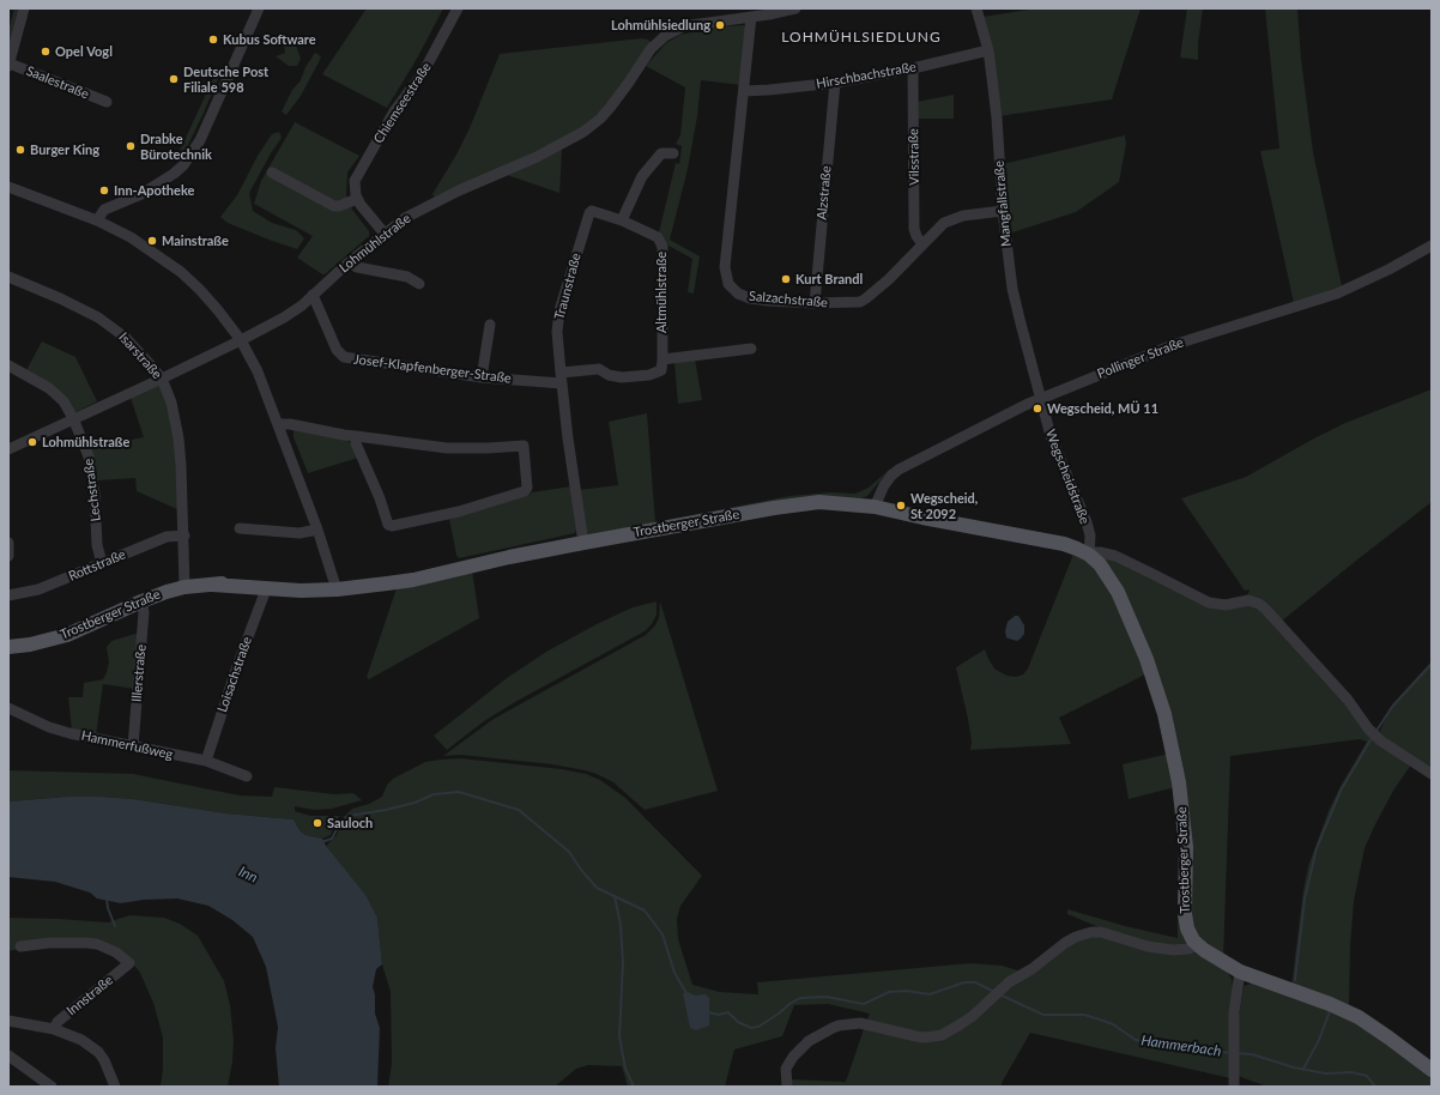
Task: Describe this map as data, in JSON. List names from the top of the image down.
{
  "streets": {
    "main road": ["Trostberger Straße"],
    "street": [
      "Hirschbachstraße",
      "Saalestraße",
      "Chiemseestraße",
      "Vilsstraße",
      "Alzstraße",
      "Mangfallstraße",
      "Lohmühlstraße",
      "Traunstraße",
      "Altmühlstraße",
      "Salzachstraße",
      "Isarstraße",
      "Pollinger Straße",
      "Josef-Klapfenberger-Straße",
      "Wegscheidstraße",
      "Lechstraße",
      "Rottstraße",
      "Illerstraße",
      "Loisachstraße",
      "Hammerfußweg",
      "Innstraße"
    ]
  },
  "crossings": [
    ["Hirschbachstraße", "Vilsstraße"],
    ["Hirschbachstraße", "Alzstraße"],
    ["Hirschbachstraße", "Mangfallstraße"],
    ["Hirschbachstraße", "Salzachstraße"],
    ["Vilsstraße", "Salzachstraße"],
    ["Alzstraße", "Salzachstraße"],
    ["Mangfallstraße", "Salzachstraße"],
    ["Mangfallstraße", "Pollinger Straße"],
    ["Mangfallstraße", "Wegscheidstraße"],
    ["Lohmühlstraße", "Salzachstraße"],
    ["Lohmühlstraße", "Isarstraße"],
    ["Lohmühlstraße", "Josef-Klapfenberger-Straße"],
    ["Lohmühlstraße", "Lechstraße"],
    ["Traunstraße", "Altmühlstraße"],
    ["Traunstraße", "Josef-Klapfenberger-Straße"],
    ["Traunstraße", "Trostberger Straße"],
    ["Isarstraße", "Trostberger Straße"],
    ["Isarstraße", "Rottstraße"],
    ["Pollinger Straße", "Wegscheidstraße"],
    ["Pollinger Straße", "Trostberger Straße"],
    ["Wegscheidstraße", "Trostberger Straße"],
    ["Lechstraße", "Rottstraße"],
    ["Trostberger Straße", "Illerstraße"],
    ["Trostberger Straße", "Loisachstraße"],
    ["Illerstraße", "Hammerfußweg"],
    ["Loisachstraße", "Hammerfußweg"]
  ],
  "districts": ["LOHMÜHLSIEDLUNG"],
  "water": ["Inn", "Hammerbach"],
  "places": [
    "Lohmühlsiedlung",
    "Kubus Software",
    "Opel Vogl",
    "Deutsche Post Filiale 598",
    "Drabke Bürotechnik",
    "Burger King",
    "Inn-Apotheke",
    "Mainstraße",
    "Kurt Brandl",
    "Wegscheid, MÜ 11",
    "Lohmühlstraße",
    "Wegscheid, St 2092",
    "Sauloch"
  ]
}
